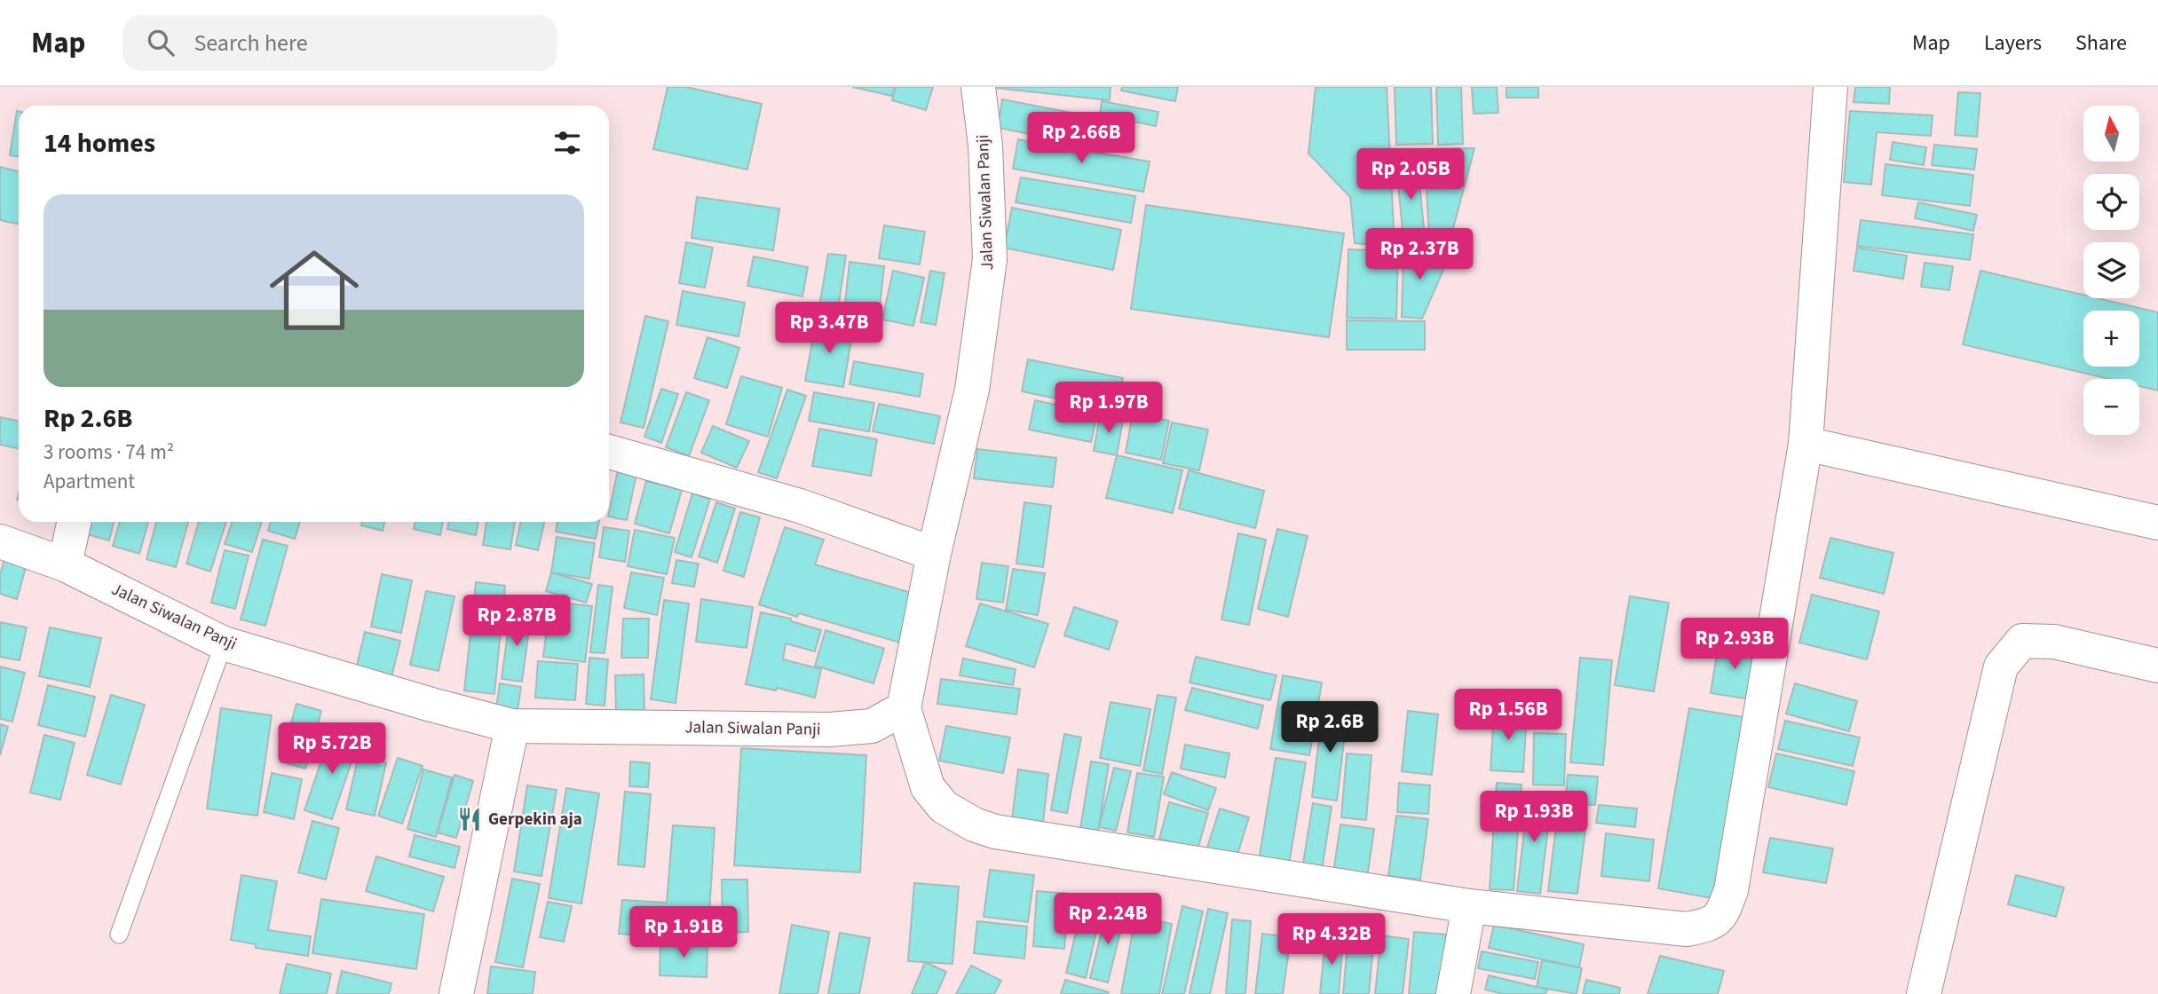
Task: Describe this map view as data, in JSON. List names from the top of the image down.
{
  "streets": {
    "street": ["Jalan Siwalan Panji"]
  },
  "places": {
    "restaurant": ["Gerpekin aja"]
  },
  "north": "top",
  "page": {
    "header": "Map",
    "search": "Search here",
    "nav": ["Map", "Layers", "Share"],
    "map_buttons": ["+", "−"],
    "heading": "14 homes",
    "price": [
      "Rp 2.66B",
      "Rp 2.05B",
      "Rp 2.37B",
      "Rp 3.47B",
      "Rp 1.97B",
      "Rp 2.87B",
      "Rp 2.93B",
      "Rp 1.56B",
      "Rp 2.6B",
      "Rp 5.72B",
      "Rp 1.93B",
      "Rp 2.24B",
      "Rp 1.91B",
      "Rp 4.32B"
    ],
    "list": [
      {
        "name": "Rp 2.6B",
        "note": "3 rooms · 74 m² · Apartment"
      }
    ]
  }
}
